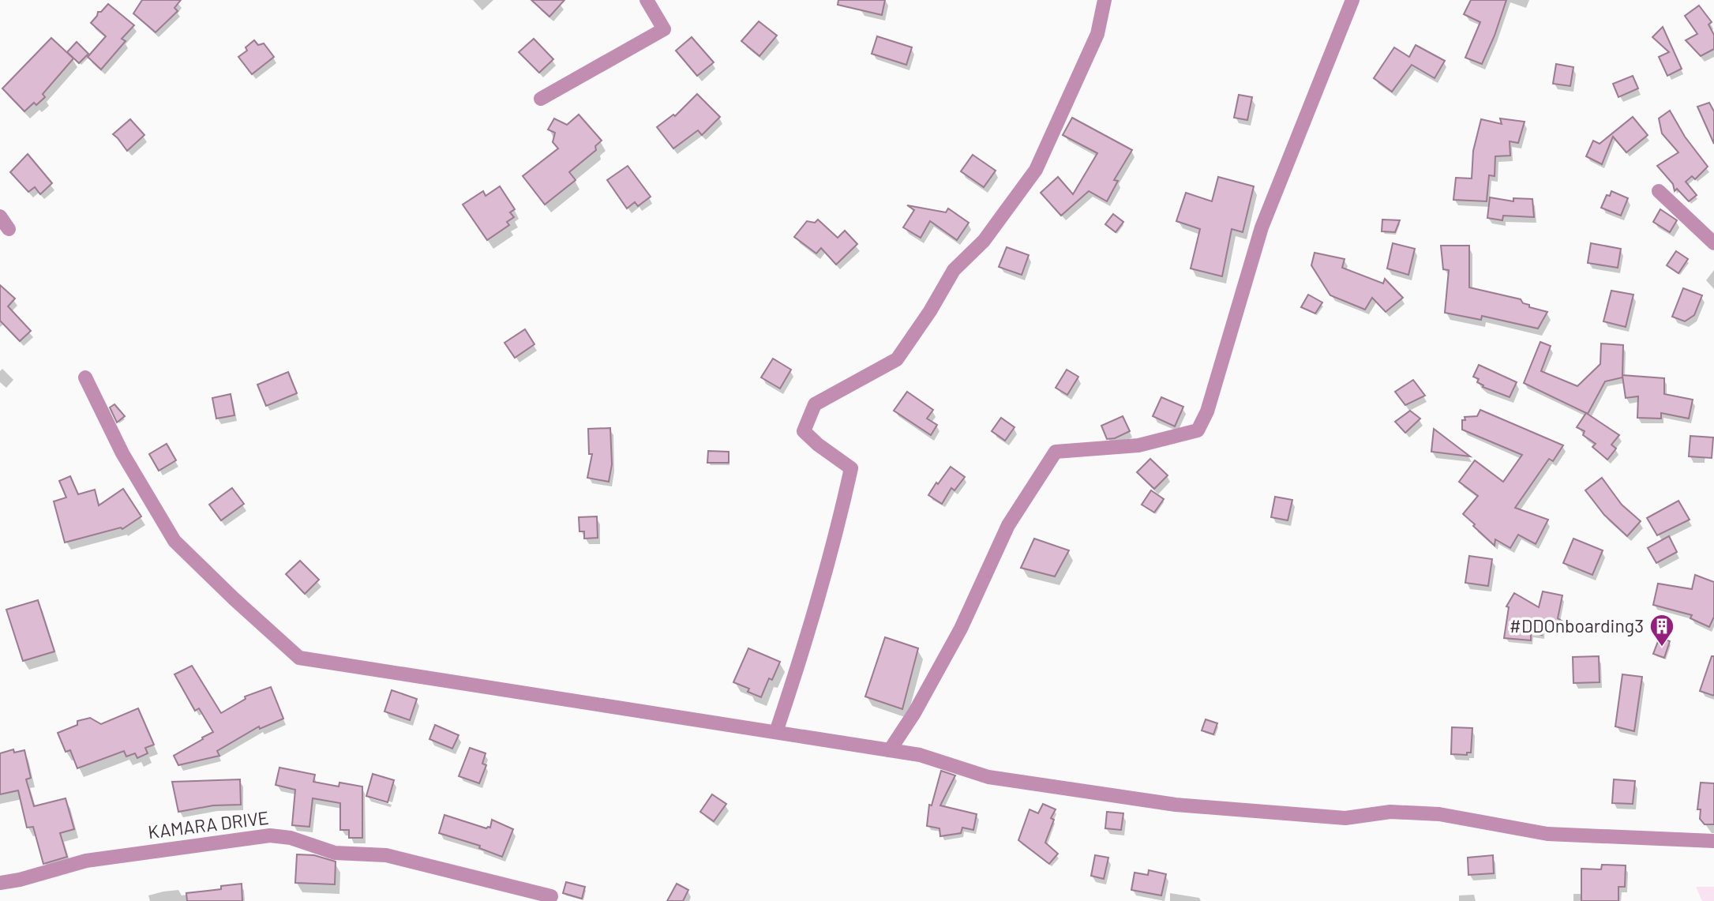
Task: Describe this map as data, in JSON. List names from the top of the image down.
{
  "streets": {
    "street": ["KAMARA DRIVE"]
  },
  "places": {
    "building": ["#DDOnboarding3"]
  }
}
